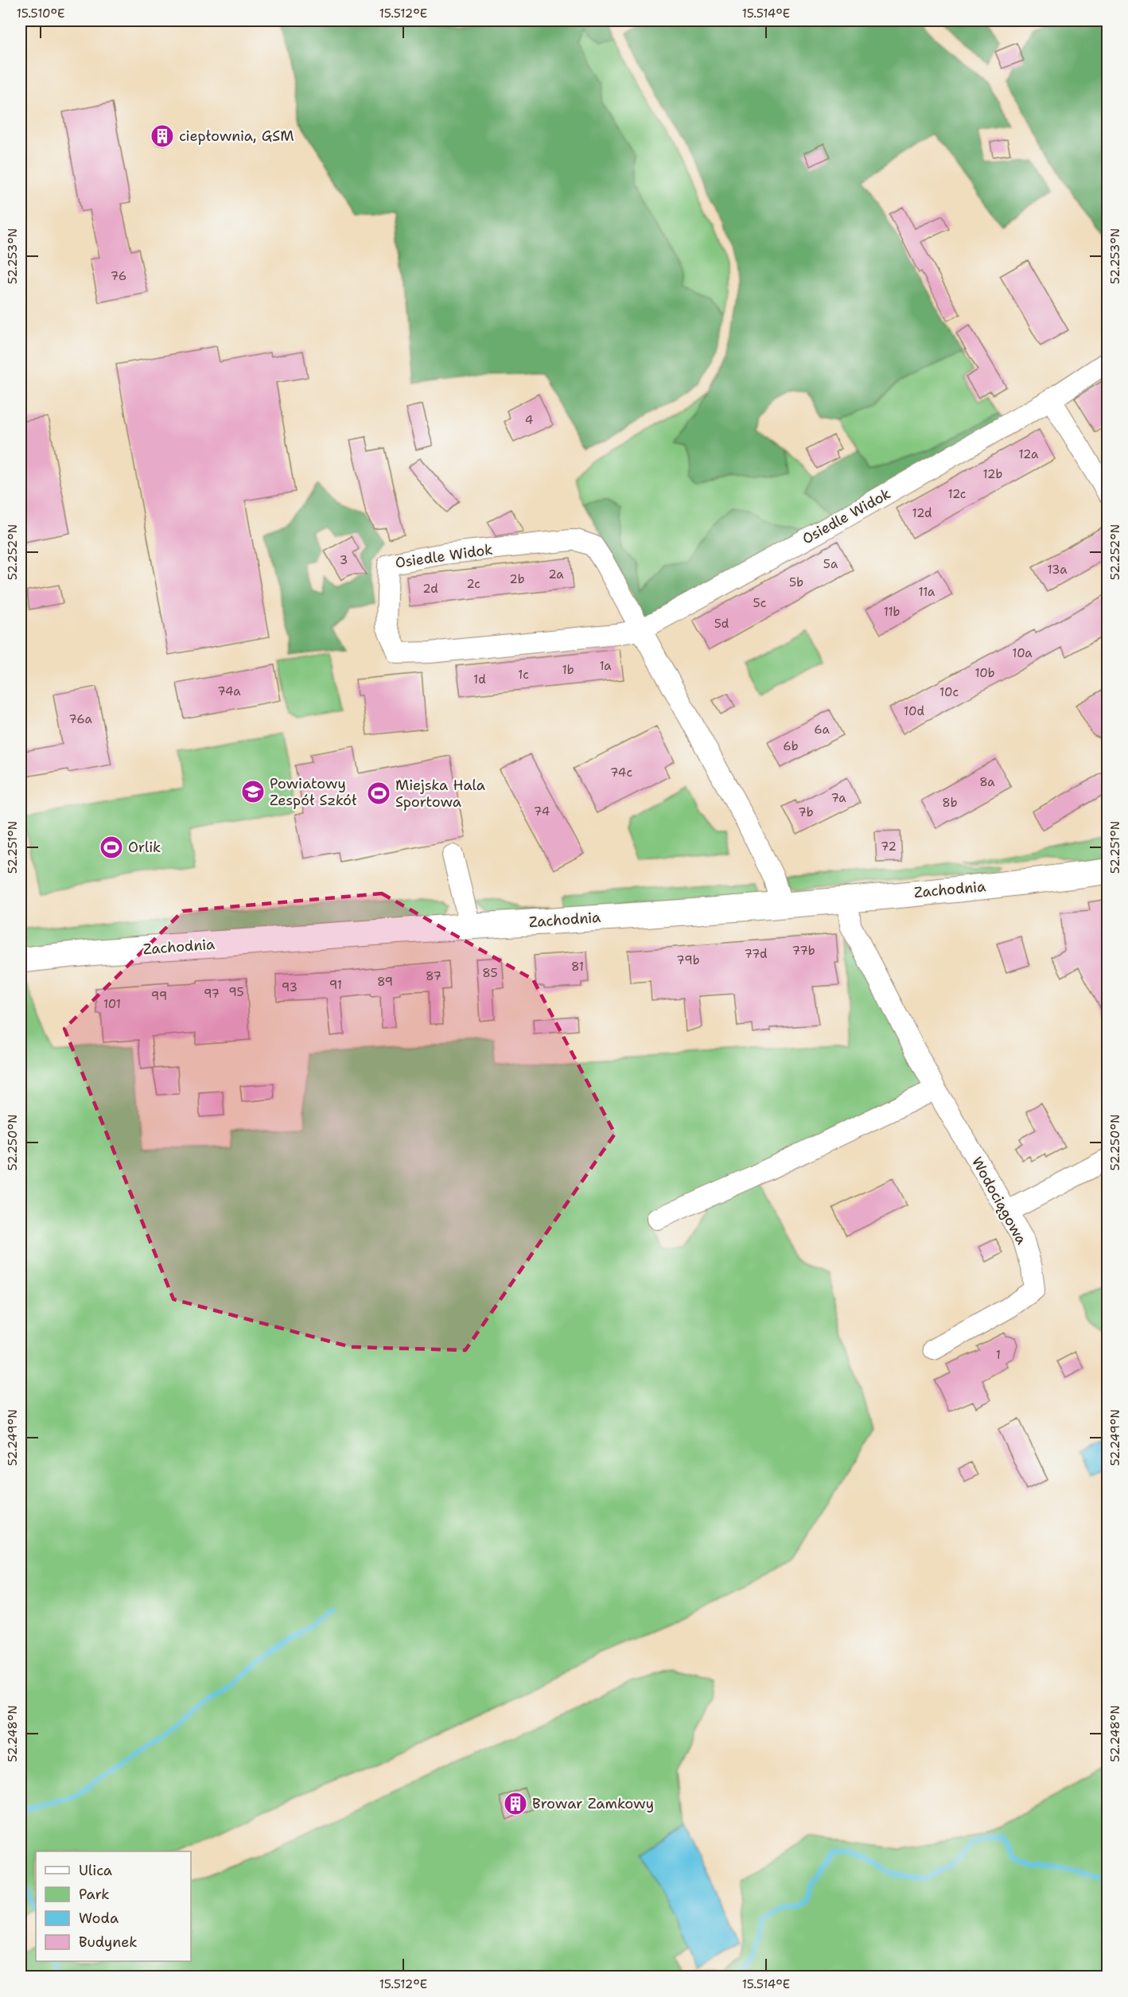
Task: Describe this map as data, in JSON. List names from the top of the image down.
{
  "streets": {
    "street": ["Osiedle Widok", "Zachodnia", "Wodociągowa"]
  },
  "crossings": [
    ["Osiedle Widok", "Zachodnia"],
    ["Zachodnia", "Wodociągowa"]
  ],
  "places": {
    "building": ["ciepłownia, GSM", "Browar Zamkowy"],
    "school or university": ["Powiatowy Zespół Szkół"],
    "sports": ["Miejska Hala Sportowa", "Orlik"]
  },
  "house_numbers": [
    "76",
    "4",
    "12a",
    "12b",
    "12c",
    "12d",
    "3",
    "5a",
    "13a",
    "2a",
    "2b",
    "5b",
    "2c",
    "2d",
    "11a",
    "5c",
    "11b",
    "5d",
    "10a",
    "1a",
    "1b",
    "10b",
    "1c",
    "1d",
    "74a",
    "10c",
    "10d",
    "76a",
    "6a",
    "6b",
    "74c",
    "8a",
    "7a",
    "8b",
    "74",
    "7b",
    "72",
    "77b",
    "77d",
    "79b",
    "81",
    "85",
    "87",
    "89",
    "91",
    "93",
    "95",
    "97",
    "99",
    "101",
    "1"
  ],
  "legend": [
    "Ulica",
    "Park",
    "Woda",
    "Budynek"
  ],
  "coordinates": [
    "15.510°E",
    "15.512°E",
    "15.514°E",
    "52.253°N",
    "52.252°N",
    "52.251°N",
    "52.250°N",
    "52.249°N",
    "52.248°N"
  ]
}
